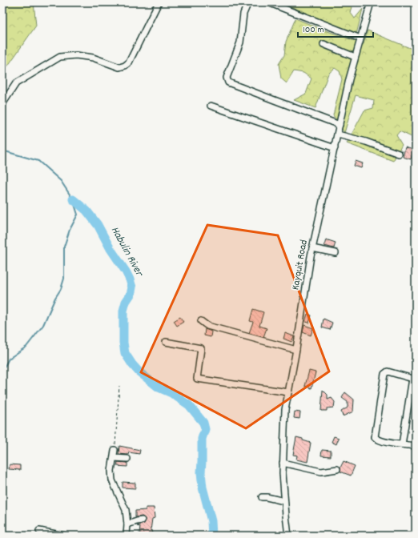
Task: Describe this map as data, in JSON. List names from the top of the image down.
{
  "streets": {
    "street": ["Kayquit Road"]
  },
  "water": ["Habulin River"],
  "scale_bar": "100 m"
}
